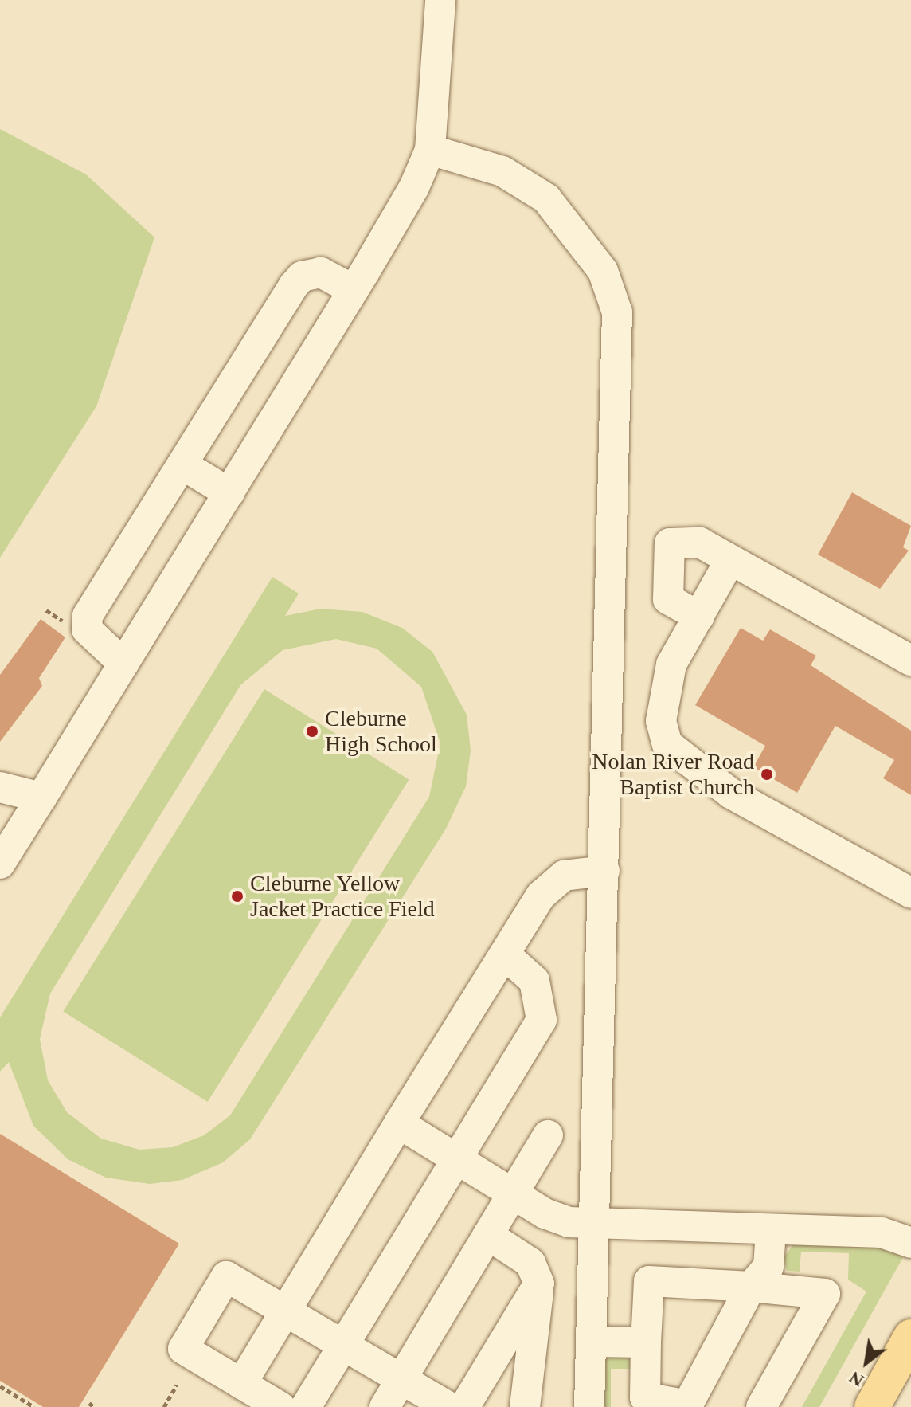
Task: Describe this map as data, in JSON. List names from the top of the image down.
{
  "places": ["Cleburne High School", "Nolan River Road Baptist Church", "Cleburne Yellow Jacket Practice Field"],
  "north": "bottom left"
}
